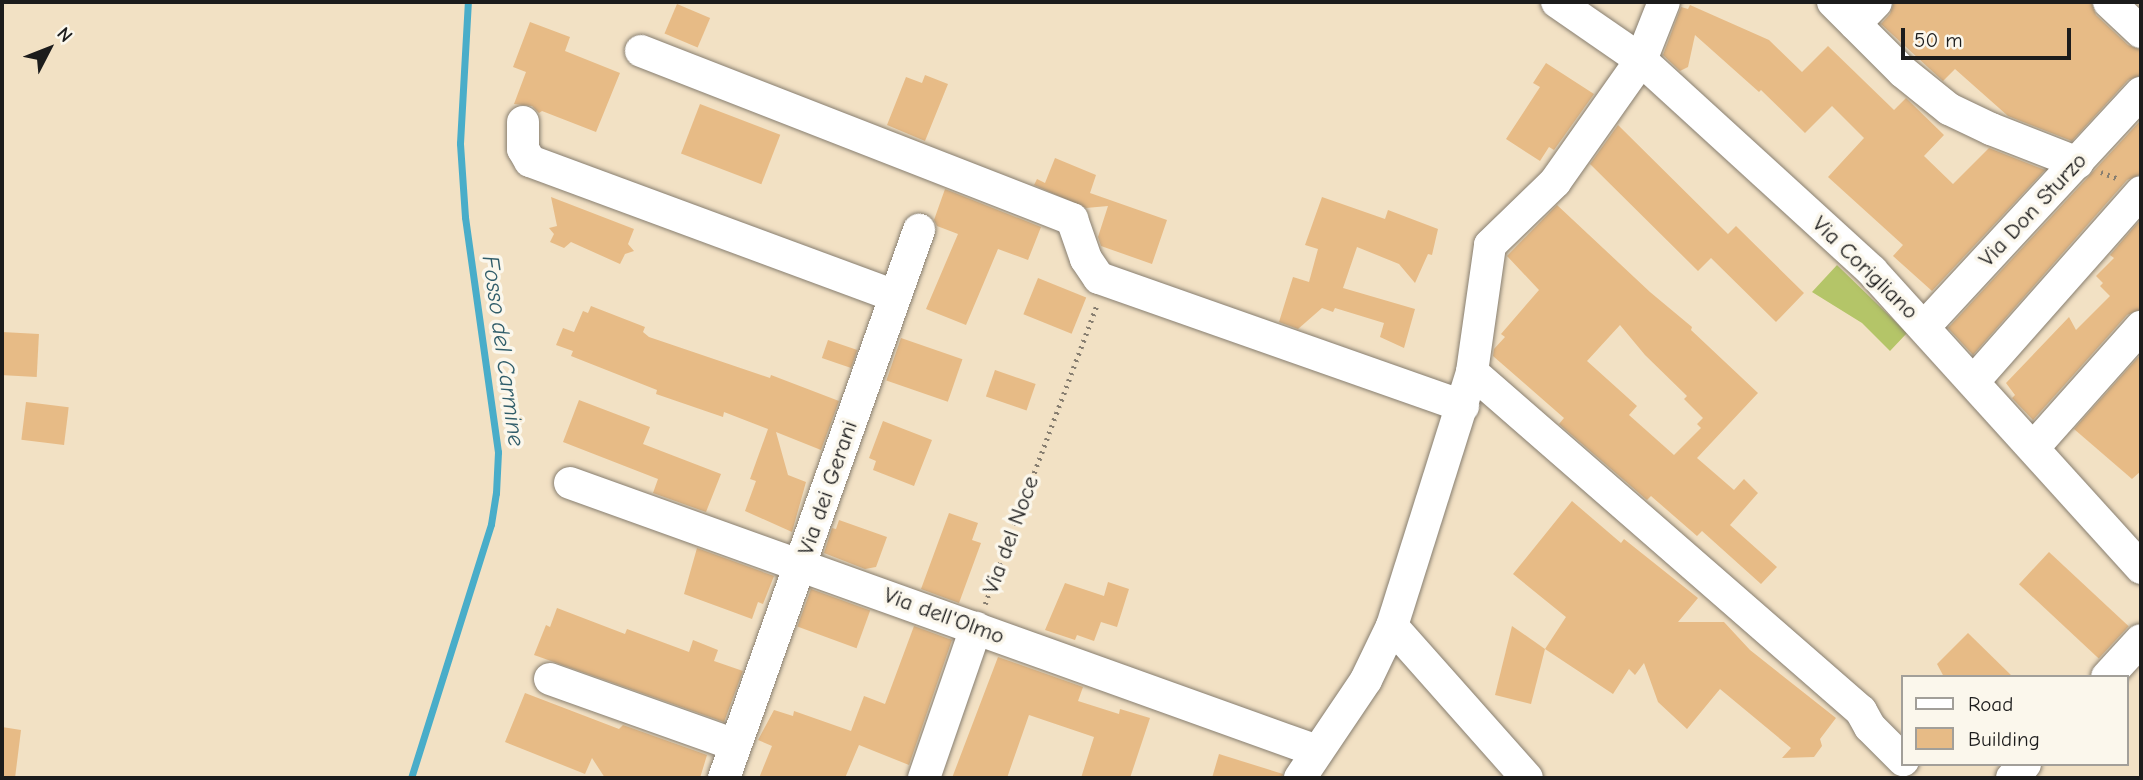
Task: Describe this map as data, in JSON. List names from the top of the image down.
{
  "streets": {
    "street": [
      "Via Don Sturzo",
      "Via Corigliano",
      "Via dei Gerani",
      "Via dell'Olmo"
    ],
    "path": ["Via del Noce"]
  },
  "crossings": [
    ["Via Don Sturzo", "Via Corigliano"],
    ["Via dei Gerani", "Via dell'Olmo"],
    ["Via del Noce", "Via dell'Olmo"]
  ],
  "water": ["Fosso del Carmine"],
  "legend": ["Road", "Building"],
  "scale_bar": "50 m",
  "north": "top right"
}
